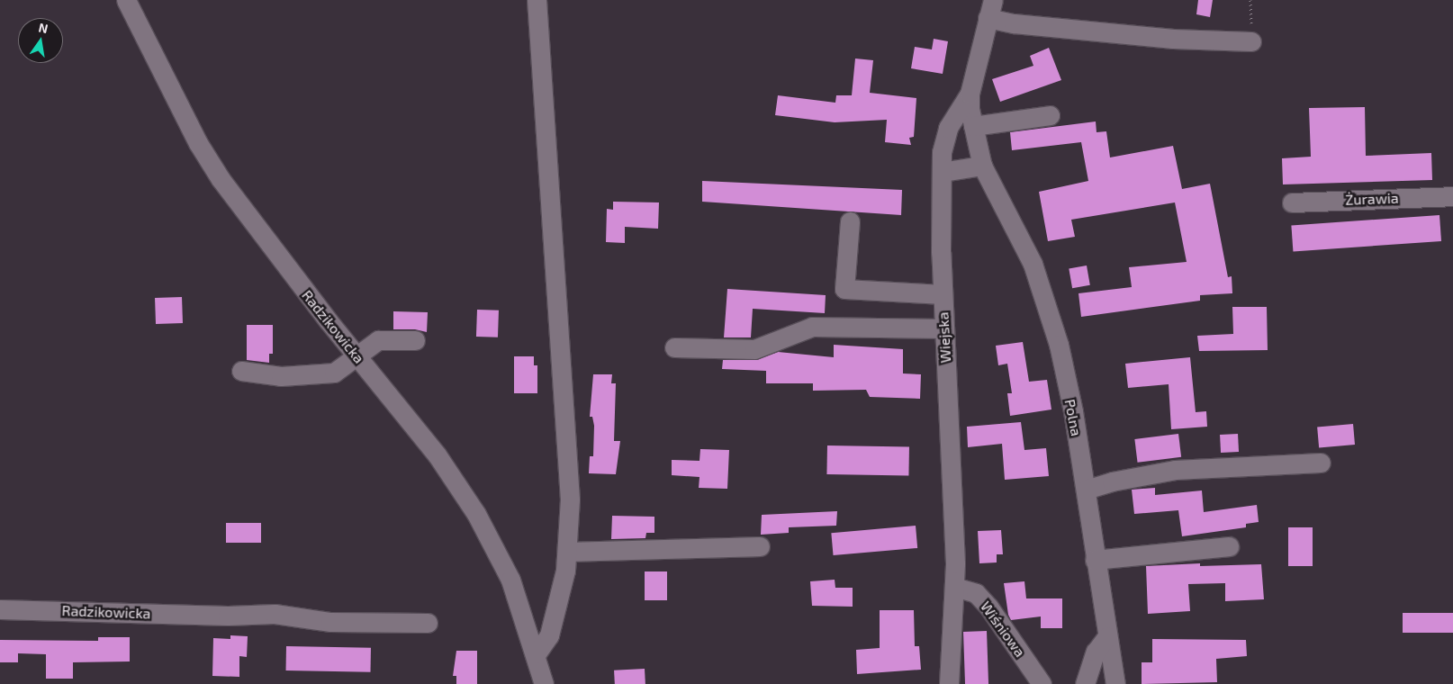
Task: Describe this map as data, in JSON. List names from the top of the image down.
{
  "streets": {
    "street": [
      "Żurawia",
      "Radzikowicka",
      "Wiejska",
      "Polna",
      "Wiśniowa"
    ]
  },
  "crossings": [
    ["Wiejska", "Polna"],
    ["Wiejska", "Wiśniowa"]
  ],
  "north": "top"
}
